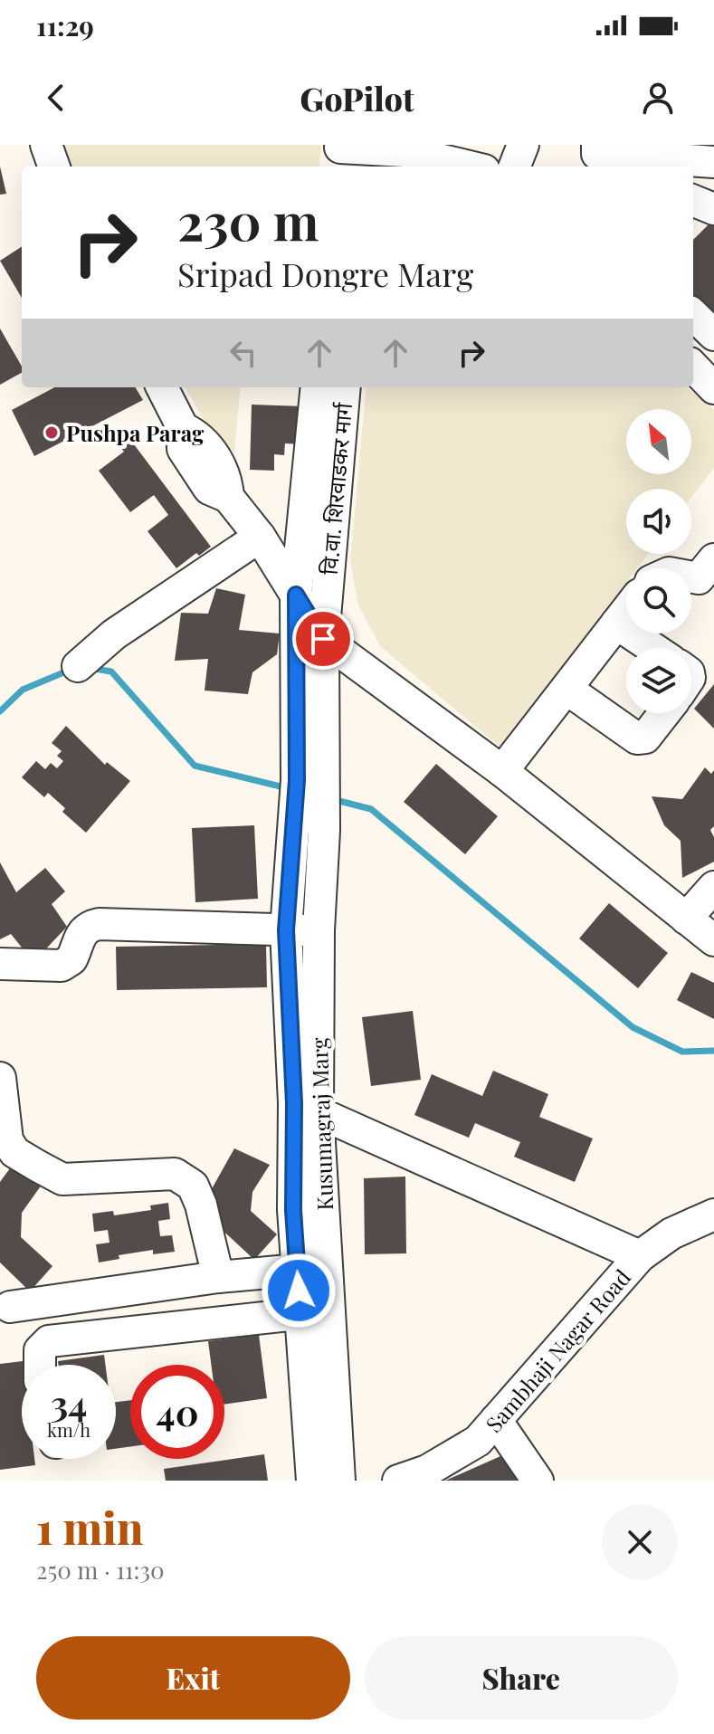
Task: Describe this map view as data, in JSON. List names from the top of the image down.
{
  "streets": {
    "street": ["वि.वा. शिरवाडकर मार्ग", "Kusumagraj Marg", "Sambhaji Nagar Road"]
  },
  "crossings": [
    ["वि.वा. शिरवाडकर मार्ग", "Kusumagraj Marg"]
  ],
  "places": ["Pushpa Parag"],
  "north": "top left",
  "page": {
    "status": "11:29",
    "header": "GoPilot",
    "turn": ["230 m", "Sripad Dongre Marg"],
    "speed": "34 km/h",
    "limit": "40",
    "heading": ["1 min", "250 m · 11:30"],
    "buttons": ["Exit", "Share"]
  }
}
